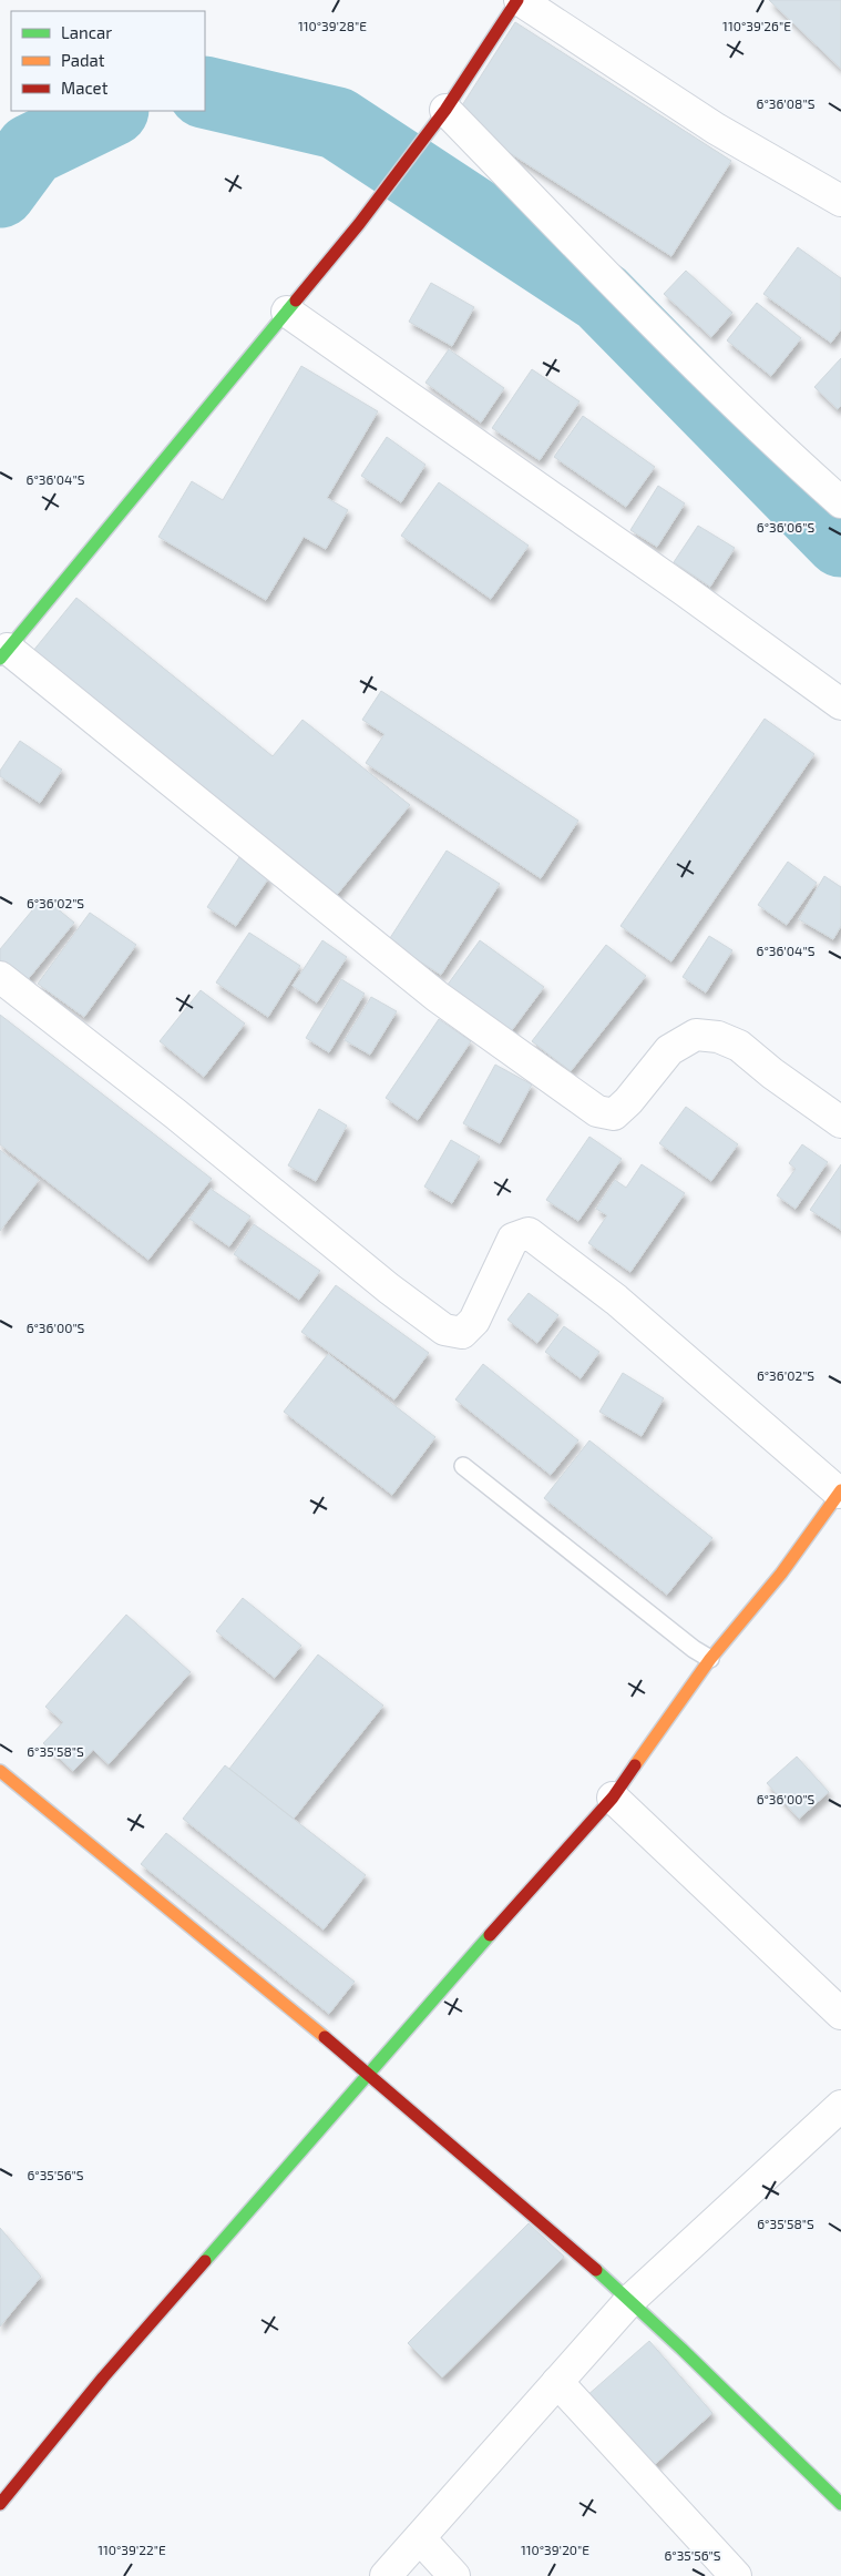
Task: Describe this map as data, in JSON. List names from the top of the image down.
{
  "legend": ["Lancar", "Padat", "Macet"],
  "coordinates": [
    "110°39'28\"E",
    "110°39'26\"E",
    "6°36'08\"S",
    "6°36'04\"S",
    "6°36'06\"S",
    "6°36'02\"S",
    "6°36'00\"S",
    "6°35'58\"S",
    "6°35'56\"S",
    "110°39'22\"E",
    "110°39'20\"E"
  ]
}
